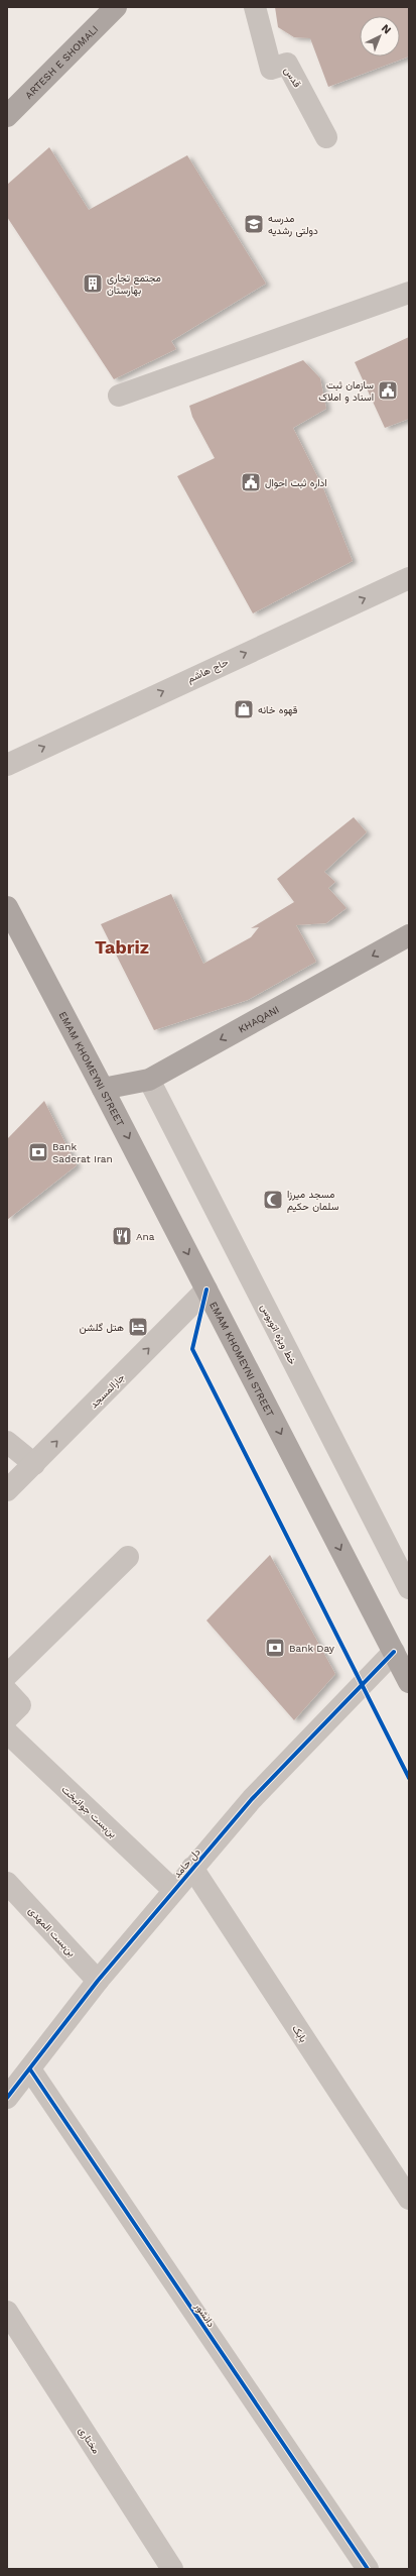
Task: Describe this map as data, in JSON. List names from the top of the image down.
{
  "streets": {
    "main road": ["ARTESH E SHOMALI", "KHAQANI", "EMAM KHOMEYNI STREET"],
    "street": [
      "قدس",
      "حاج هاشم",
      "خط ویژه اتوبوس",
      "جارالمسجد",
      "بن‌بست جوانبخت",
      "دل حامد",
      "بن‌بست المهدی",
      "بابک",
      "دانشور",
      "مختاری"
    ]
  },
  "crossings": [
    ["KHAQANI", "EMAM KHOMEYNI STREET"],
    ["KHAQANI", "خط ویژه اتوبوس"],
    ["EMAM KHOMEYNI STREET", "جارالمسجد"],
    ["EMAM KHOMEYNI STREET", "دل حامد"],
    ["بن‌بست جوانبخت", "دل حامد"],
    ["دل حامد", "بن‌بست المهدی"],
    ["دل حامد", "بابک"],
    ["دل حامد", "دانشور"]
  ],
  "one_way": [
    "حاج هاشم",
    "KHAQANI",
    "EMAM KHOMEYNI STREET",
    "جارالمسجد"
  ],
  "districts": ["Tabriz"],
  "places": {
    "school or university": ["مدرسه دولتی رشدیه"],
    "building": ["مجتمع تجاری بهارستان"],
    "public building": ["سازمان ثبت اسناد و املاک", "اداره ثبت احوال"],
    "shop": ["قهوه خانه"],
    "bank": ["Bank Saderat Iran", "Bank Day"],
    "mosque": ["مسجد میرزا سلمان حکیم"],
    "restaurant": ["Ana"],
    "hotel": ["هتل گلشن"]
  },
  "north": "top right"
}
